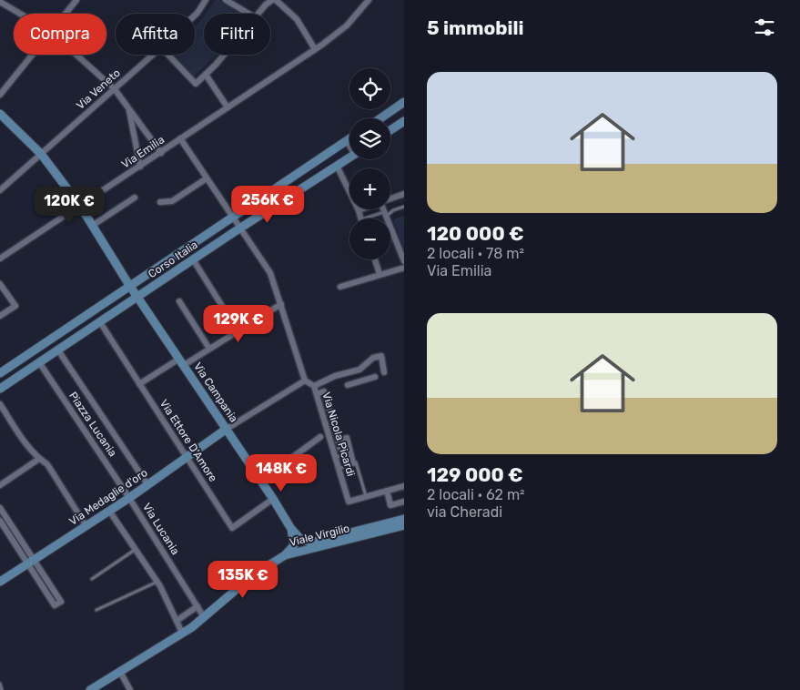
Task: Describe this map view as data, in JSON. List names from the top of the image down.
{
  "streets": {
    "street": [
      "Via Veneto",
      "Via Emilia",
      "Corso Italia",
      "Via Campania",
      "Piazza Lucania",
      "Via Nicola Picardi",
      "Via Ettore D'Amore",
      "Via Medaglie d'oro",
      "Via Lucania",
      "Viale Virgilio"
    ]
  },
  "crossings": [
    ["Via Veneto", "Via Campania"],
    ["Via Emilia", "Via Campania"],
    ["Corso Italia", "Via Campania"],
    ["Corso Italia", "Piazza Lucania"],
    ["Corso Italia", "Via Ettore D'Amore"],
    ["Via Campania", "Via Ettore D'Amore"],
    ["Via Campania", "Via Medaglie d'oro"],
    ["Via Campania", "Viale Virgilio"],
    ["Piazza Lucania", "Via Medaglie d'oro"],
    ["Piazza Lucania", "Via Lucania"],
    ["Via Ettore D'Amore", "Via Medaglie d'oro"],
    ["Via Medaglie d'oro", "Via Lucania"],
    ["Via Lucania", "Viale Virgilio"]
  ],
  "page": {
    "heading": "5 immobili",
    "chip": ["Compra", "Affitta", "Filtri"],
    "list": [
      {
        "name": "120 000 €",
        "note": "2 locali · 78 m² · Via Emilia"
      },
      {
        "name": "129 000 €",
        "note": "2 locali · 62 m² · via Cheradi"
      }
    ],
    "map_buttons": ["+", "−"],
    "price": [
      "256K €",
      "120K €",
      "129K €",
      "148K €",
      "135K €"
    ]
  }
}
